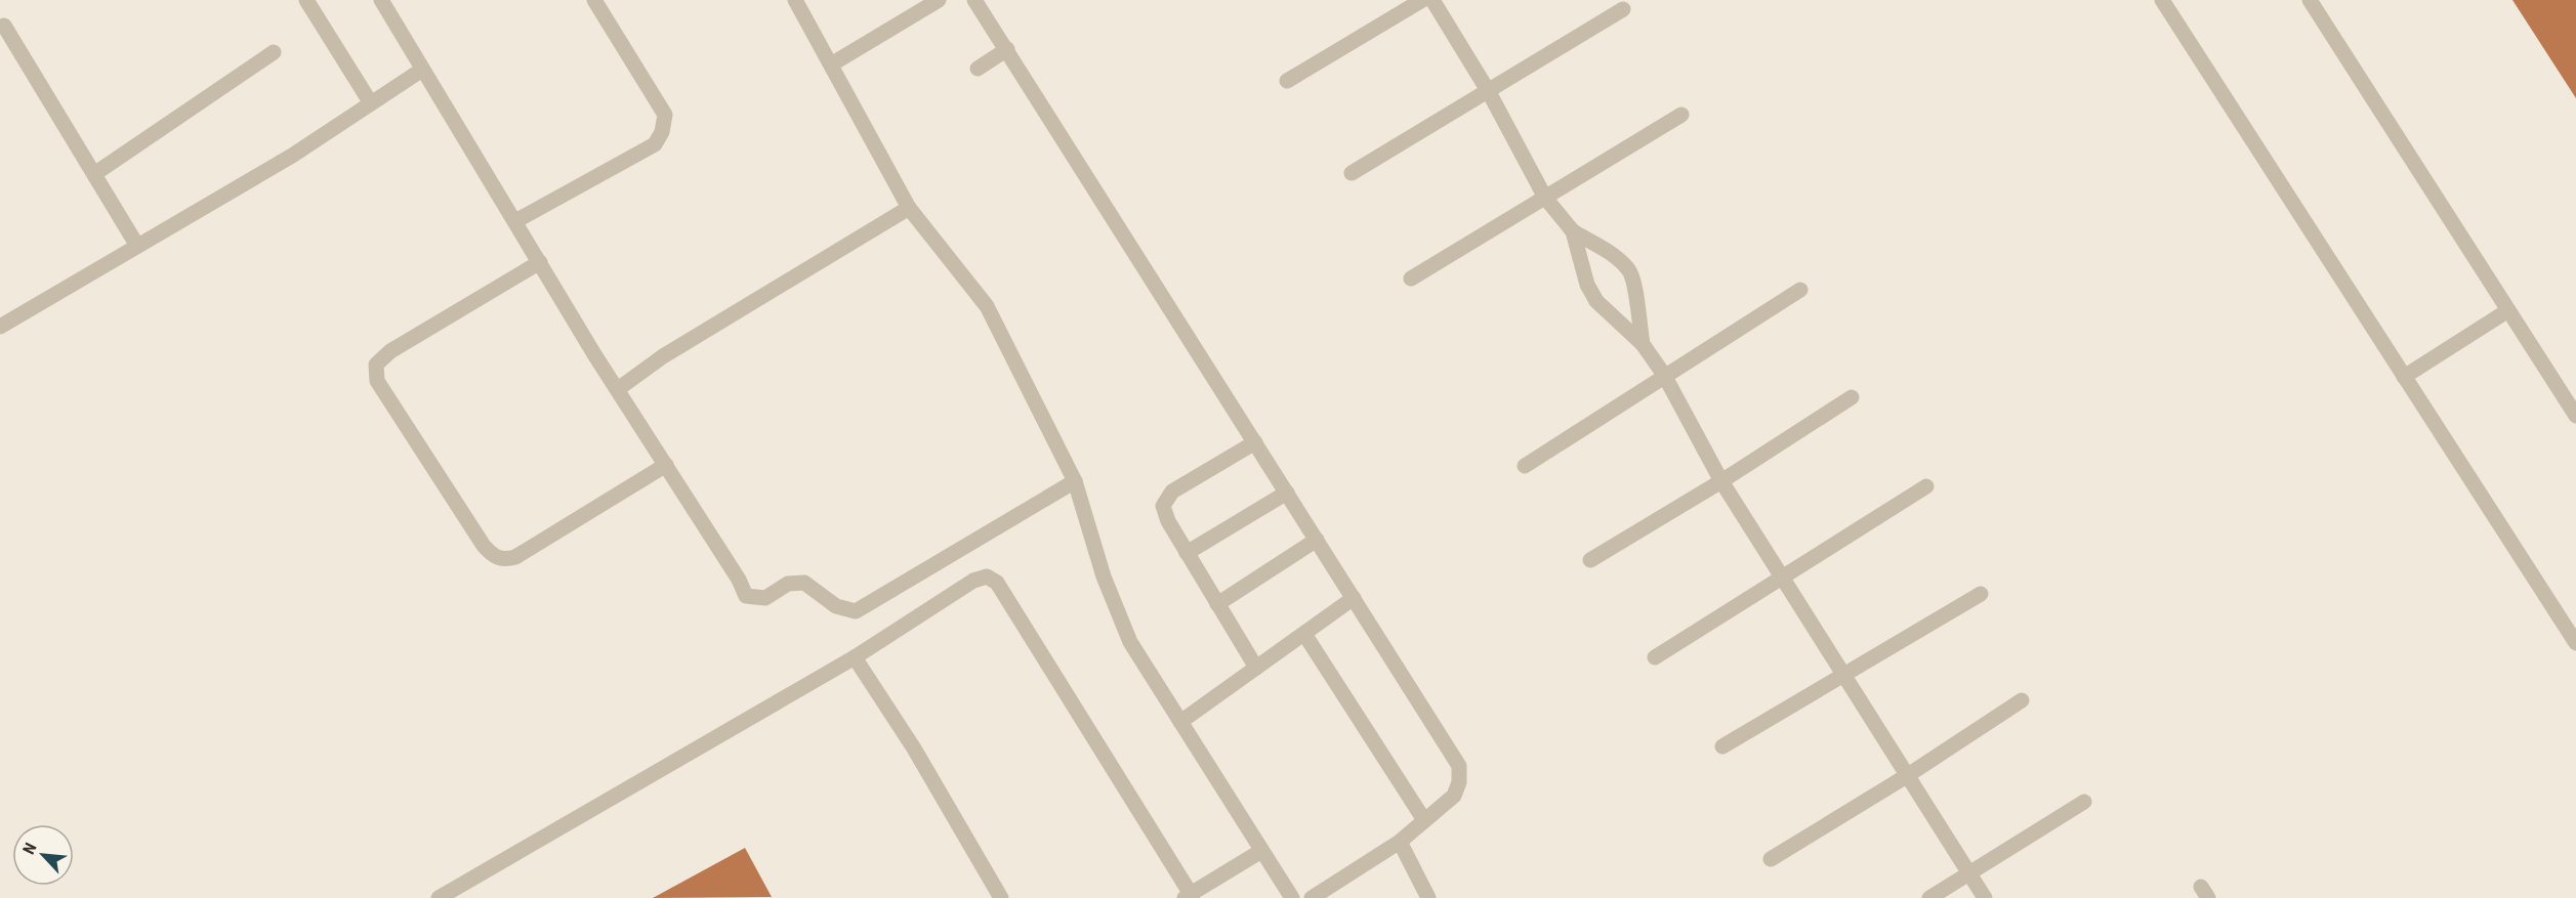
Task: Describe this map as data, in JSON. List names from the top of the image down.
{
  "north": "top left"
}
